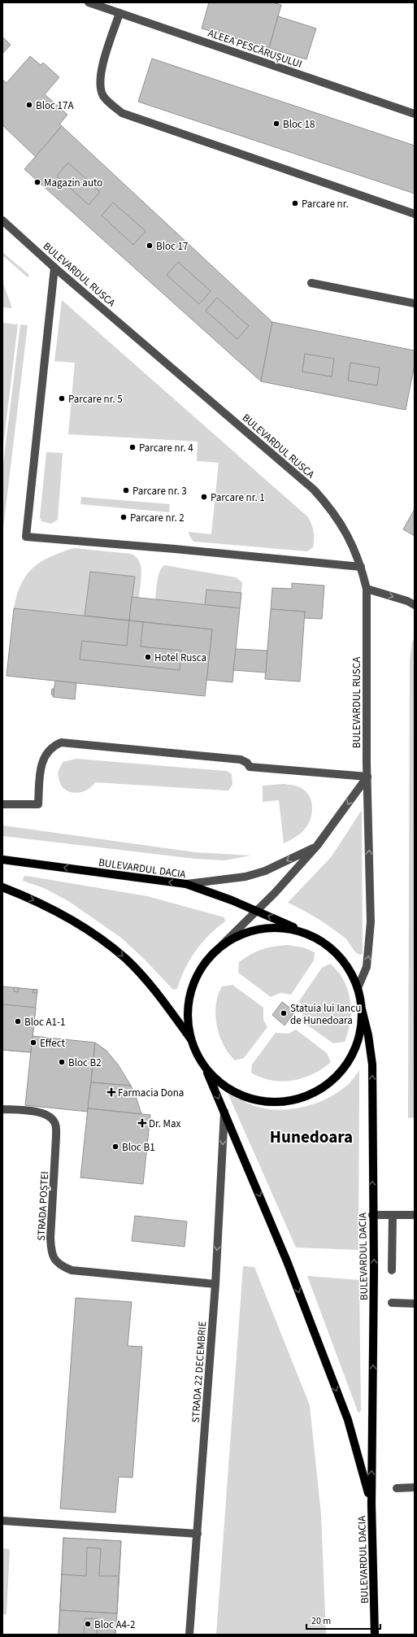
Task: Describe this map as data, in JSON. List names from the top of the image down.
{
  "streets": {
    "main road": ["BULEVARDUL DACIA"],
    "street": [
      "ALEEA PESCĂRUȘULUI",
      "BULEVARDUL RUSCA",
      "STRADA POȘTEI",
      "STRADA 22 DECEMBRIE"
    ]
  },
  "crossings": [
    ["BULEVARDUL DACIA", "STRADA 22 DECEMBRIE"],
    ["STRADA POȘTEI", "STRADA 22 DECEMBRIE"]
  ],
  "districts": ["Hunedoara"],
  "places": {
    "other": [
      "Bloc 17A",
      "Bloc 18",
      "Magazin auto",
      "Parcare nr.",
      "Bloc 17",
      "Parcare nr. 5",
      "Parcare nr. 4",
      "Parcare nr. 3",
      "Parcare nr. 1",
      "Parcare nr. 2",
      "Hotel Rusca",
      "Statuia lui Iancu de Hunedoara",
      "Bloc A1-1",
      "Effect",
      "Bloc B2",
      "Bloc B1",
      "Bloc A4-2"
    ],
    "health": ["Farmacia Dona", "Dr. Max"]
  },
  "scale_bar": "20 m"
}
